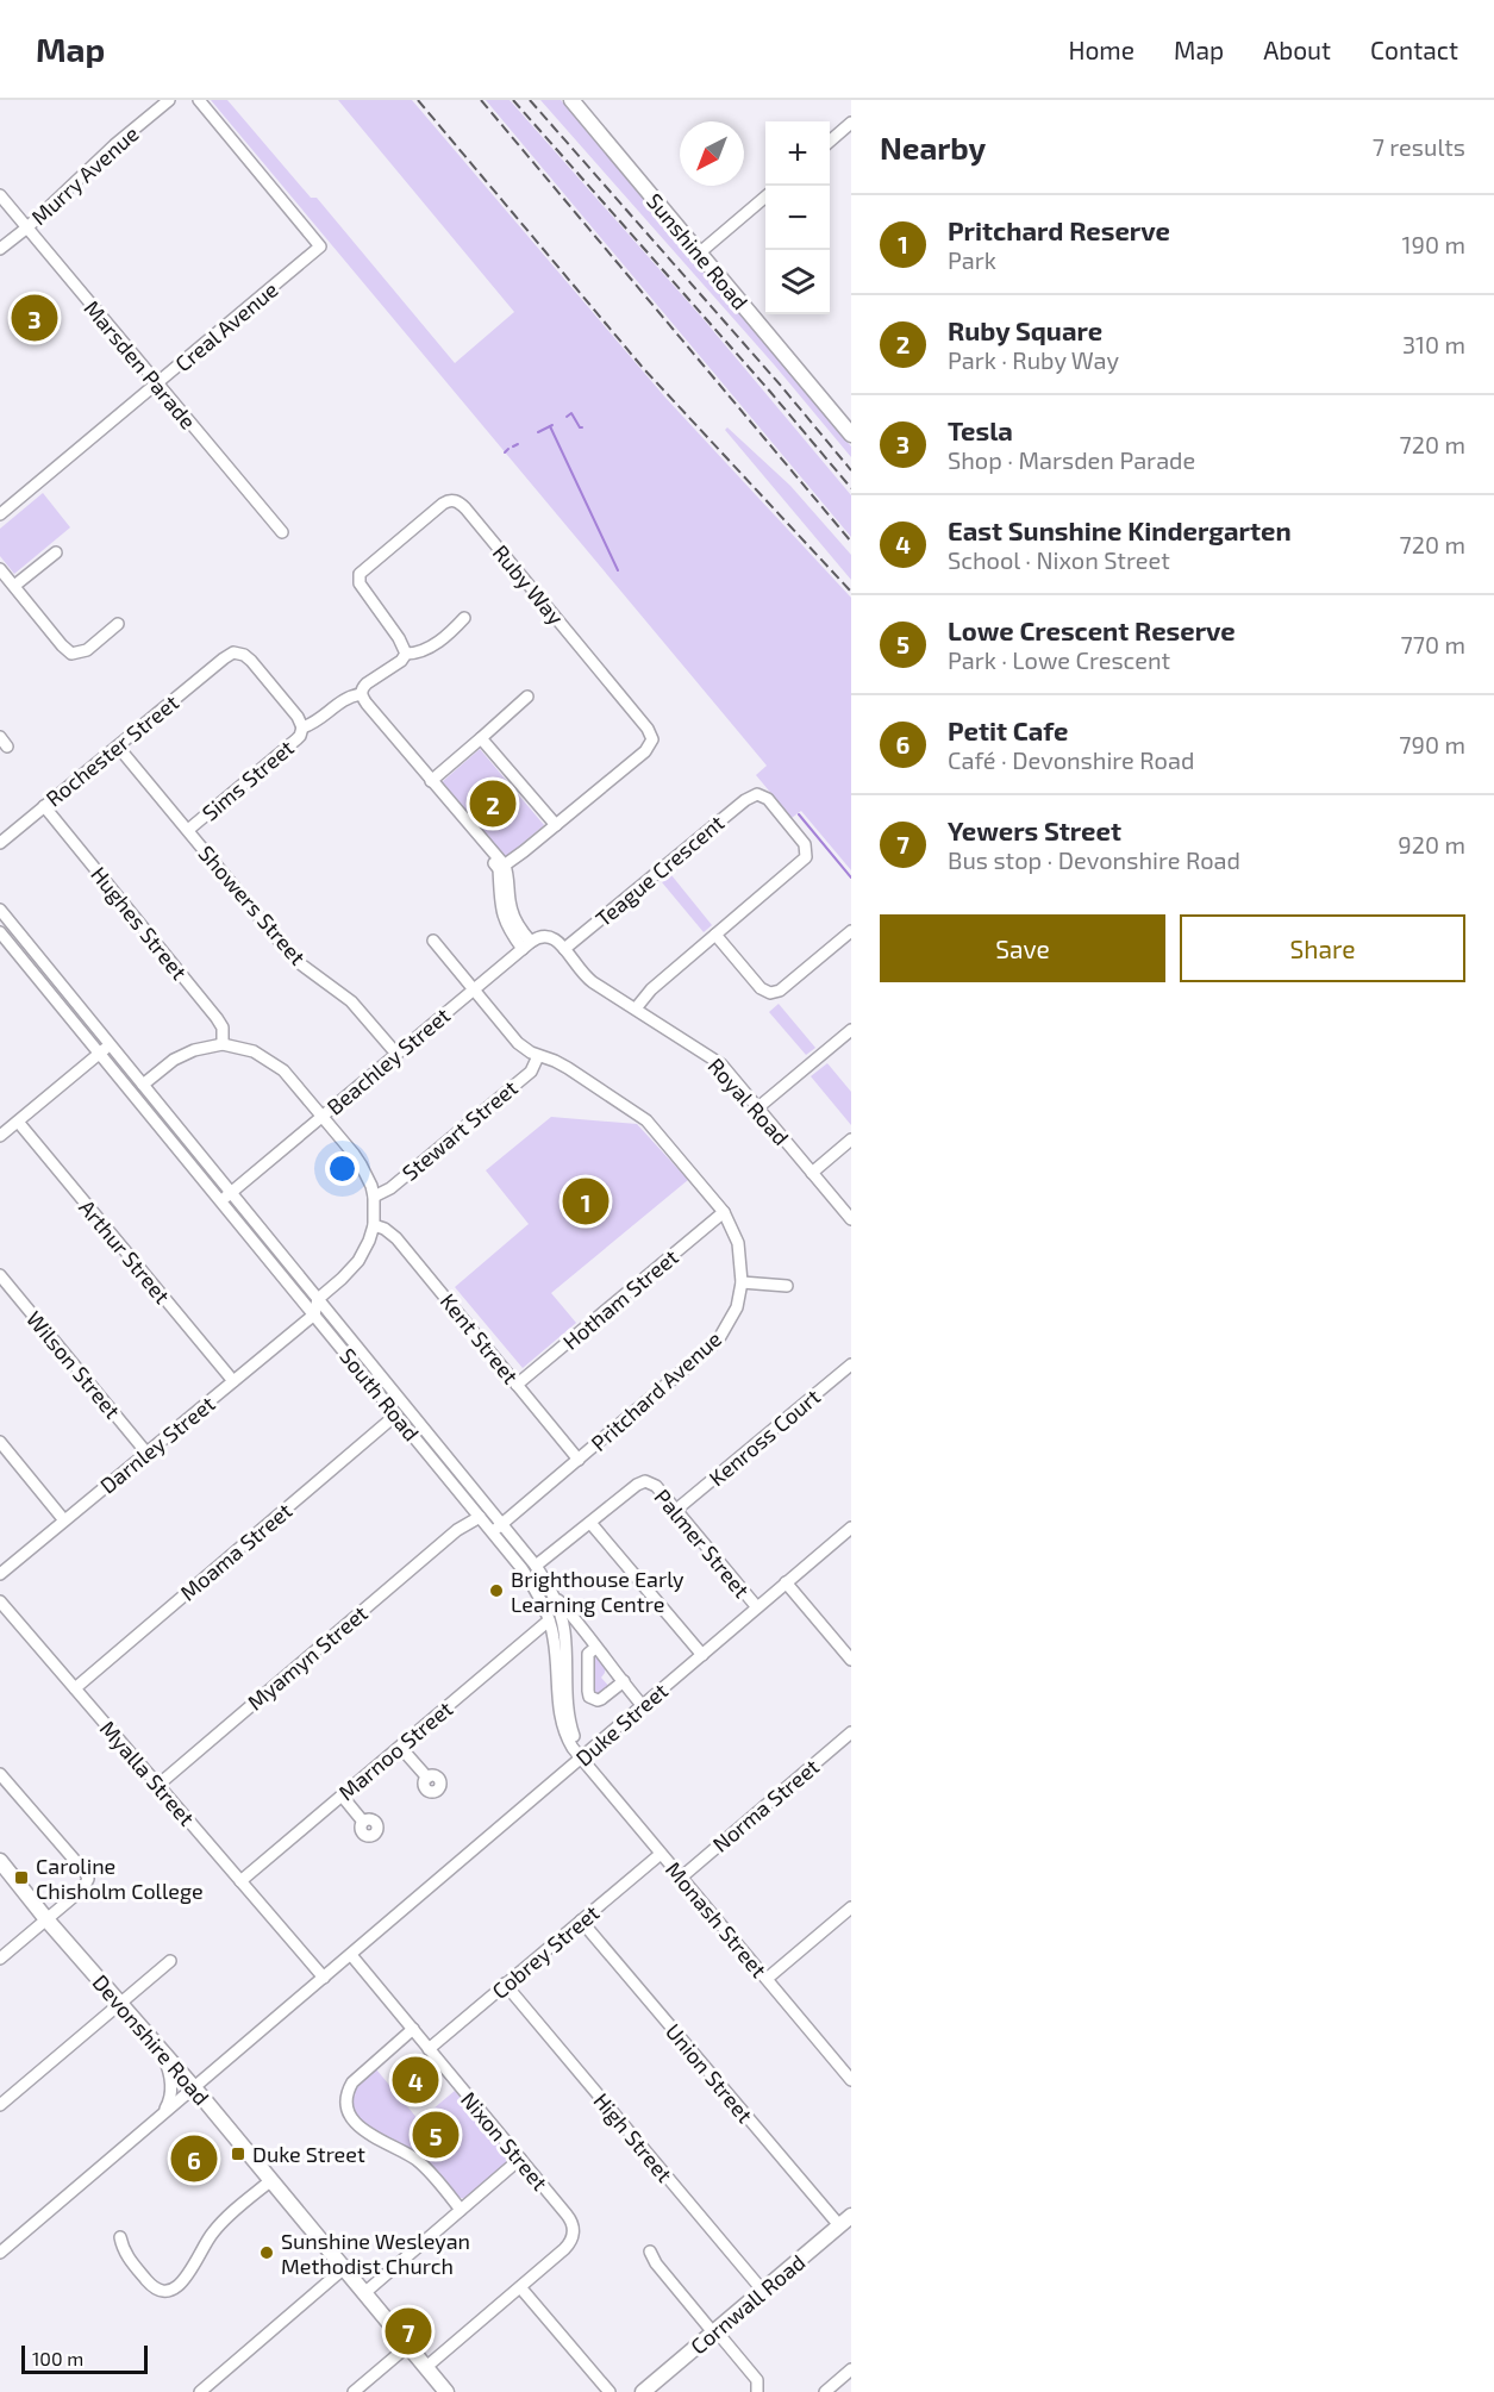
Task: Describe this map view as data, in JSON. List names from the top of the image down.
{
  "streets": {
    "main road": ["Sunshine Road", "Devonshire Road", "Cornwall Road"],
    "street": [
      "Murry Avenue",
      "Creal Avenue",
      "Marsden Parade",
      "Ruby Way",
      "Rochester Street",
      "Sims Street",
      "Teague Crescent",
      "Showers Street",
      "Hughes Street",
      "Beachley Street",
      "Royal Road",
      "Stewart Street",
      "Arthur Street",
      "Hotham Street",
      "Kent Street",
      "Wilson Street",
      "Pritchard Avenue",
      "South Road",
      "Kenross Court",
      "Darnley Street",
      "Palmer Street",
      "Moama Street",
      "Myamyn Street",
      "Duke Street",
      "Marnoo Street",
      "Myalla Street",
      "Norma Street",
      "Monash Street",
      "Cobrey Street",
      "Union Street",
      "High Street",
      "Nixon Street"
    ]
  },
  "crossings": [
    ["Murry Avenue", "Marsden Parade"],
    ["Creal Avenue", "Marsden Parade"],
    ["Rochester Street", "Sims Street"],
    ["Rochester Street", "Showers Street"],
    ["Rochester Street", "Hughes Street"],
    ["Sims Street", "Showers Street"],
    ["Teague Crescent", "Royal Road"],
    ["Showers Street", "Beachley Street"],
    ["Beachley Street", "Royal Road"],
    ["Beachley Street", "Pritchard Avenue"],
    ["Beachley Street", "South Road"],
    ["Stewart Street", "Pritchard Avenue"],
    ["Arthur Street", "Darnley Street"],
    ["Hotham Street", "Kent Street"],
    ["Hotham Street", "Pritchard Avenue"],
    ["Kent Street", "Pritchard Avenue"],
    ["Wilson Street", "Darnley Street"],
    ["Pritchard Avenue", "South Road"],
    ["South Road", "Darnley Street"],
    ["South Road", "Moama Street"],
    ["South Road", "Myamyn Street"],
    ["South Road", "Duke Street"],
    ["South Road", "Marnoo Street"],
    ["South Road", "Monash Street"],
    ["Kenross Court", "Palmer Street"],
    ["Palmer Street", "Duke Street"],
    ["Moama Street", "Myalla Street"],
    ["Myamyn Street", "Myalla Street"],
    ["Duke Street", "Myalla Street"],
    ["Duke Street", "Monash Street"],
    ["Duke Street", "Devonshire Road"],
    ["Duke Street", "Nixon Street"],
    ["Marnoo Street", "Myalla Street"],
    ["Norma Street", "Monash Street"],
    ["Monash Street", "Cobrey Street"],
    ["Cobrey Street", "Union Street"],
    ["Cobrey Street", "High Street"],
    ["Cobrey Street", "Nixon Street"],
    ["Union Street", "Cornwall Road"],
    ["High Street", "Cornwall Road"]
  ],
  "places": {
    "other": ["Brighthouse Early Learning Centre", "Sunshine Wesleyan Methodist Church"],
    "transit": ["Caroline Chisholm College", "Duke Street"]
  },
  "scale_bar": "100 m",
  "north": "bottom left",
  "page": {
    "header": "Map",
    "nav": [
      "Home",
      "Map",
      "About",
      "Contact"
    ],
    "heading": ["Nearby", "7 results"],
    "map_buttons": ["+", "−"],
    "list": [
      {
        "mark": "1",
        "name": "Pritchard Reserve",
        "note": "Park",
        "value": "190 m"
      },
      {
        "mark": "2",
        "name": "Ruby Square",
        "note": "Park · Ruby Way",
        "value": "310 m"
      },
      {
        "mark": "3",
        "name": "Tesla",
        "note": "Shop · Marsden Parade",
        "value": "720 m"
      },
      {
        "mark": "4",
        "name": "East Sunshine Kindergarten",
        "note": "School · Nixon Street",
        "value": "720 m"
      },
      {
        "mark": "5",
        "name": "Lowe Crescent Reserve",
        "note": "Park · Lowe Crescent",
        "value": "770 m"
      },
      {
        "mark": "6",
        "name": "Petit Cafe",
        "note": "Café · Devonshire Road",
        "value": "790 m"
      },
      {
        "mark": "7",
        "name": "Yewers Street",
        "note": "Bus stop · Devonshire Road",
        "value": "920 m"
      }
    ],
    "pins": [
      "3",
      "2",
      "1",
      "4",
      "5",
      "6",
      "7"
    ],
    "buttons": ["Save", "Share"],
    "scale": "100 m"
  }
}
